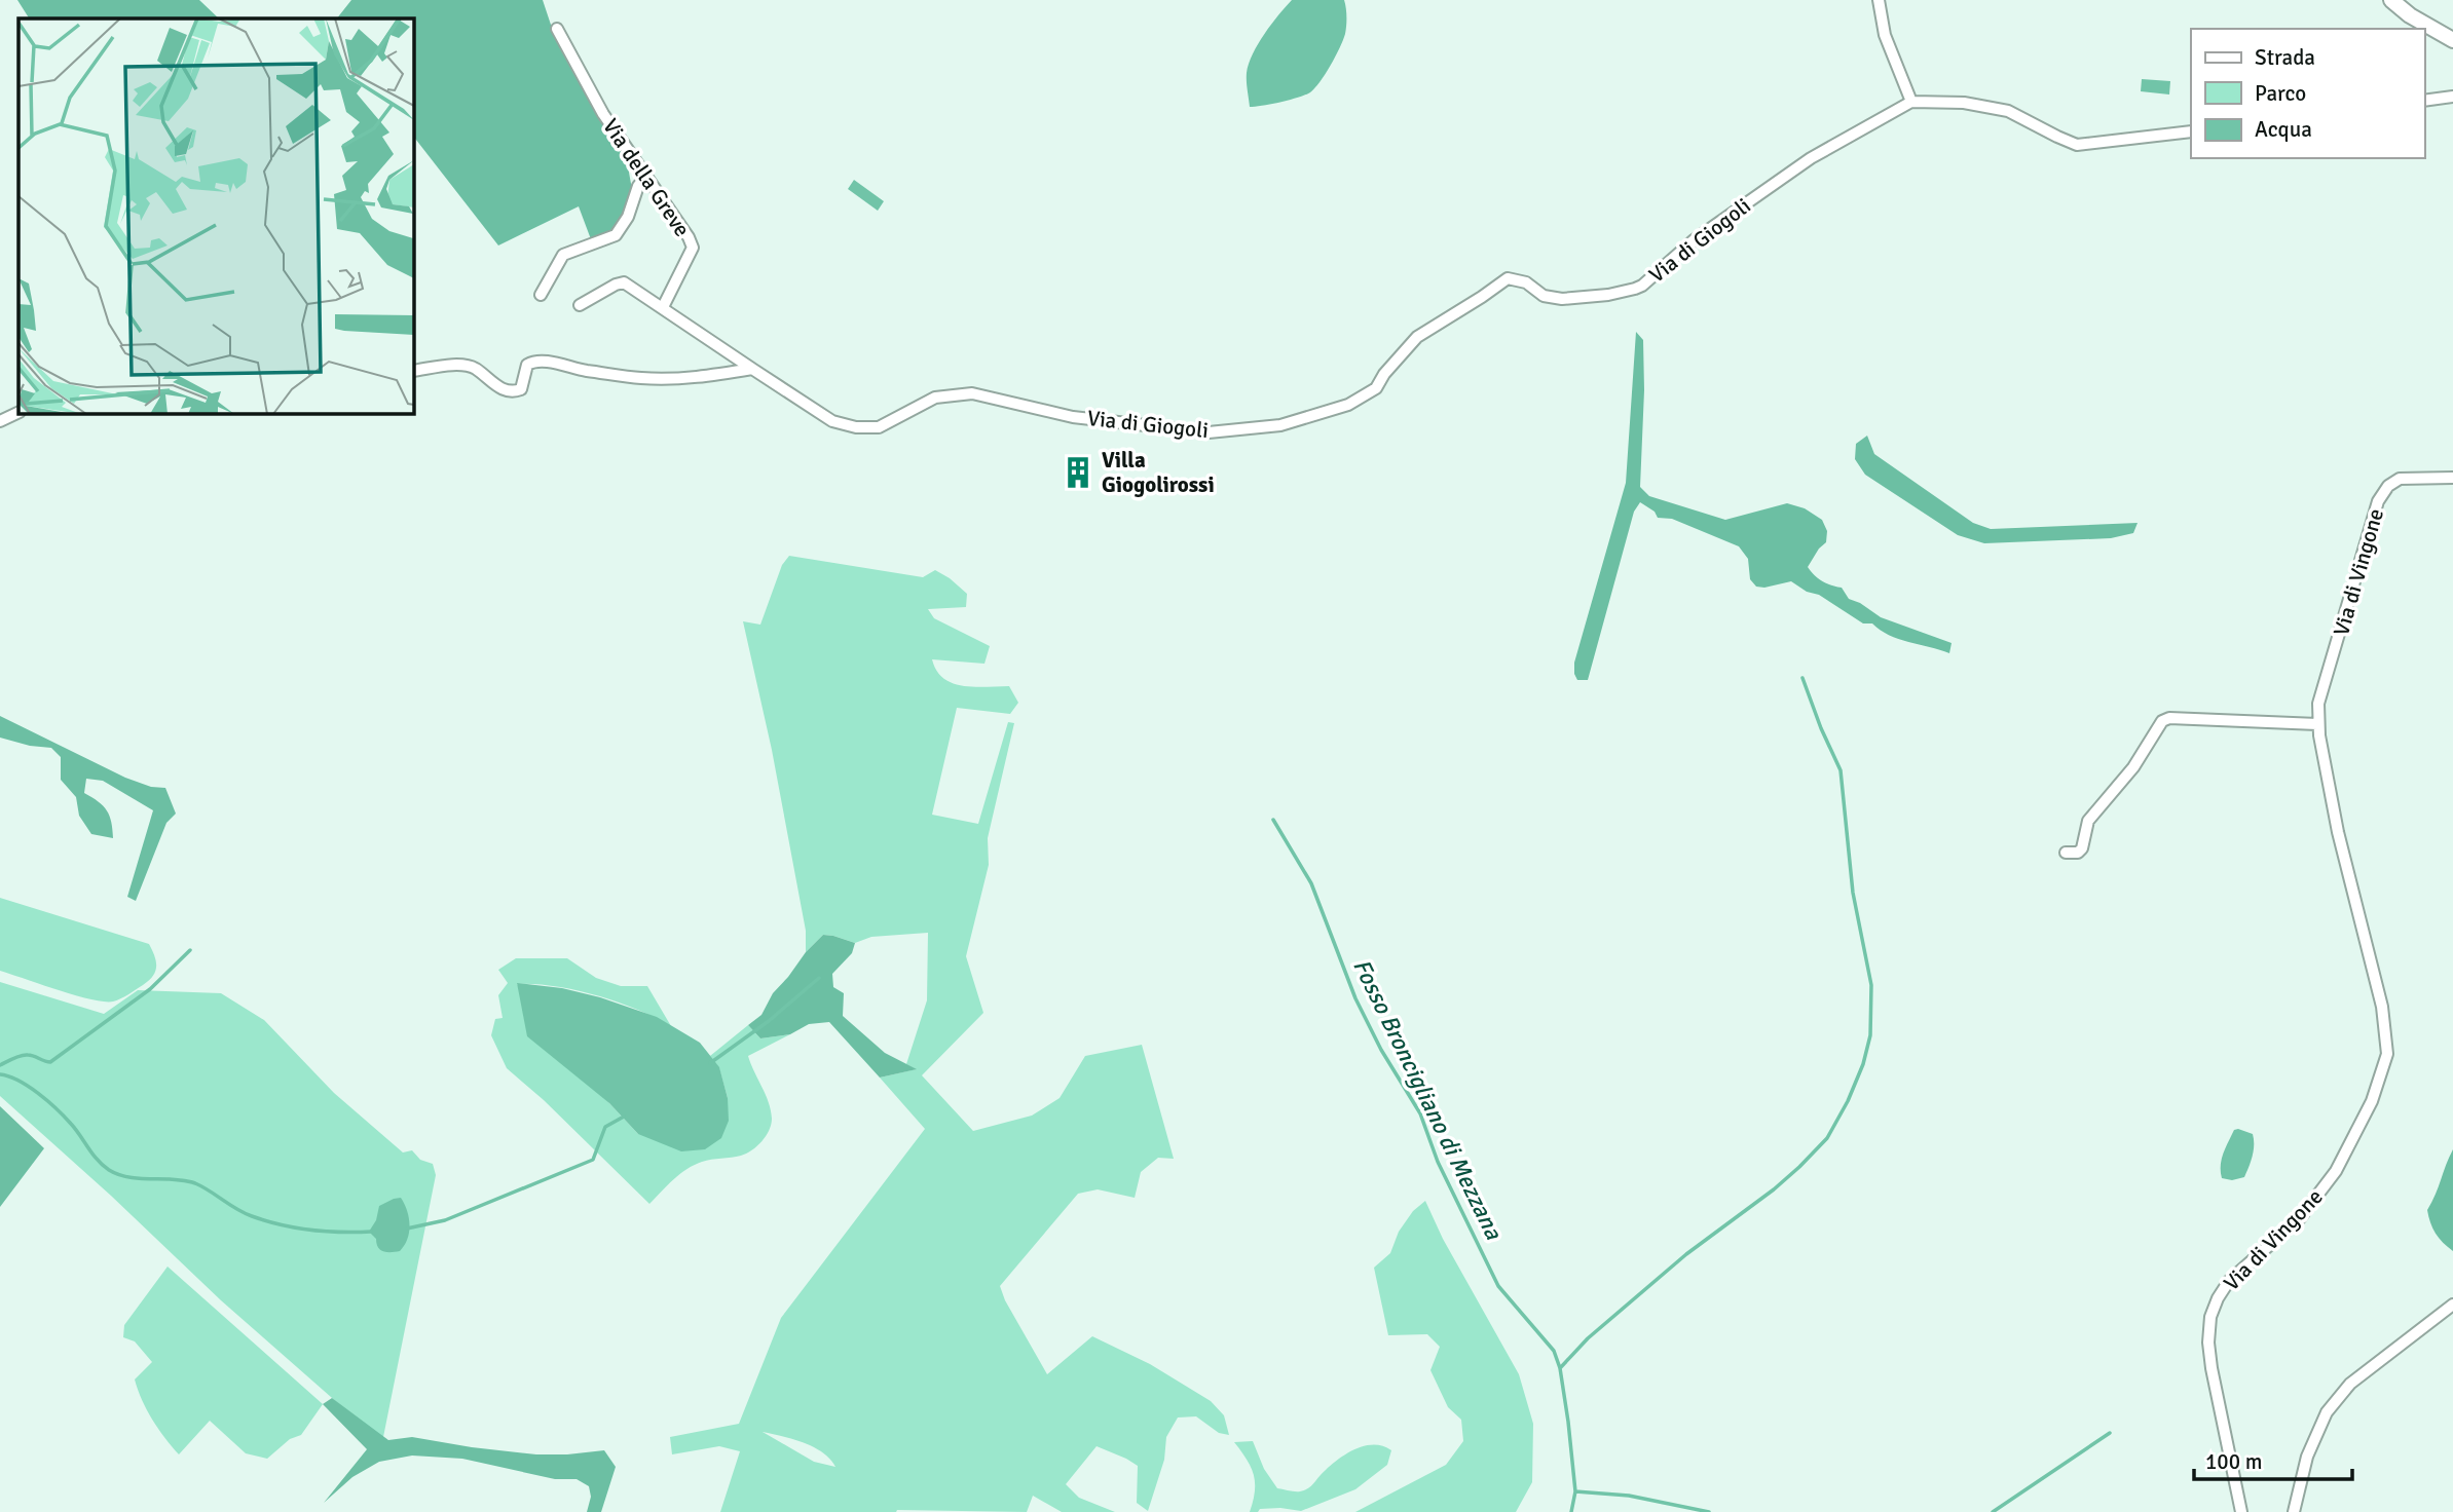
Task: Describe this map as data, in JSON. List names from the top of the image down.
{
  "streets": {
    "street": ["Via della Greve", "Via di Giogoli", "Via di Vingone"]
  },
  "water": ["Fosso Broncigliano di Mezzana"],
  "places": {
    "building": ["Villa Giogolirossi"]
  },
  "legend": ["Strada", "Parco", "Acqua"],
  "scale_bar": "100 m"
}
